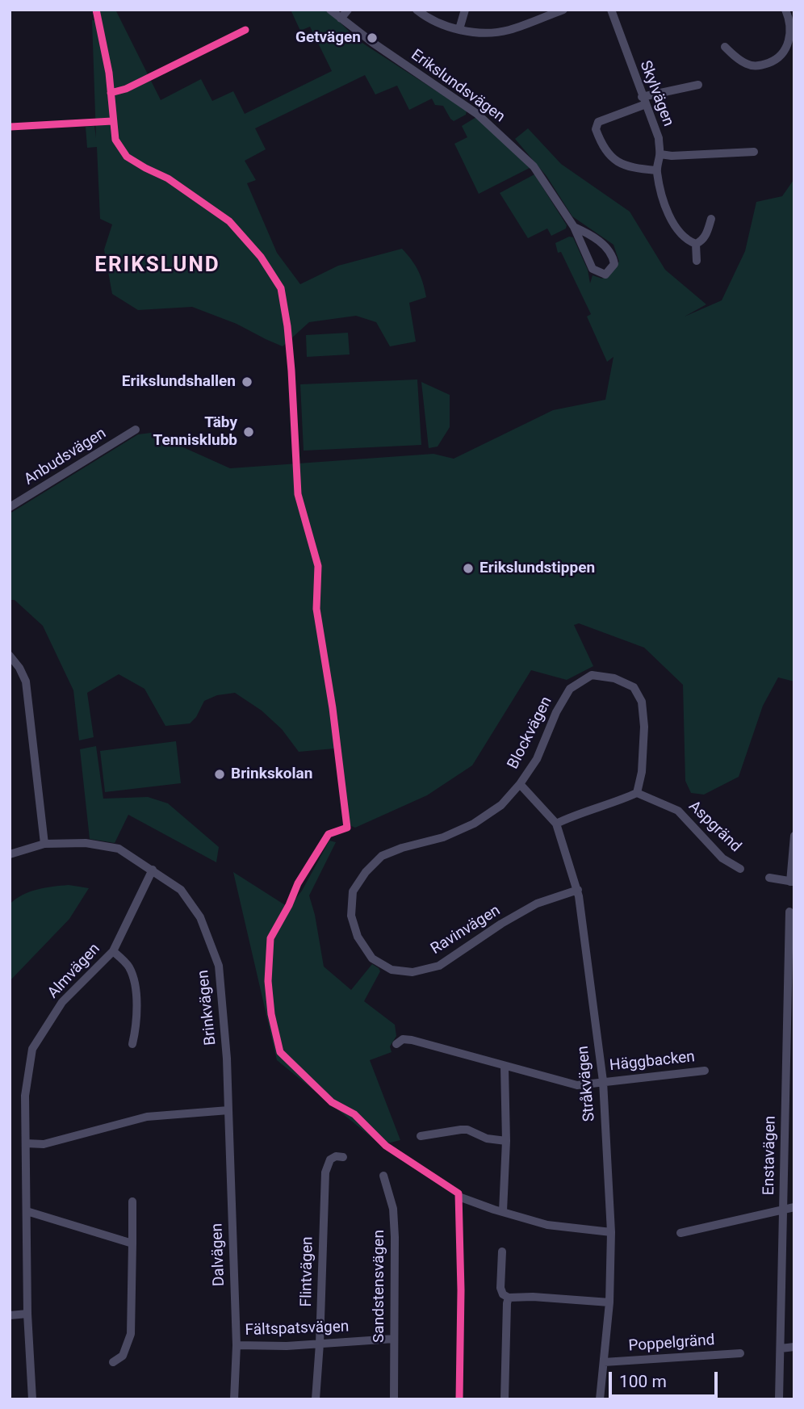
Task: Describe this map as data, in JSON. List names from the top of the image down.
{
  "streets": {
    "street": [
      "Erikslundsvägen",
      "Skylvägen",
      "Anbudsvägen",
      "Blockvägen",
      "Aspgränd",
      "Ravinvägen",
      "Almvägen",
      "Brinkvägen",
      "Häggbacken",
      "Stråkvägen",
      "Enstavägen",
      "Dalvägen",
      "Flintvägen",
      "Sandstensvägen",
      "Fältspatsvägen",
      "Poppelgränd"
    ]
  },
  "crossings": [
    ["Blockvägen", "Aspgränd"],
    ["Blockvägen", "Ravinvägen"],
    ["Blockvägen", "Stråkvägen"],
    ["Ravinvägen", "Stråkvägen"],
    ["Almvägen", "Brinkvägen"],
    ["Brinkvägen", "Dalvägen"],
    ["Häggbacken", "Stråkvägen"],
    ["Stråkvägen", "Poppelgränd"],
    ["Dalvägen", "Fältspatsvägen"],
    ["Flintvägen", "Fältspatsvägen"],
    ["Sandstensvägen", "Fältspatsvägen"]
  ],
  "districts": ["ERIKSLUND"],
  "places": [
    "Getvägen",
    "Erikslundshallen",
    "Täby Tennisklubb",
    "Erikslundstippen",
    "Brinkskolan"
  ],
  "scale_bar": "100 m"
}
